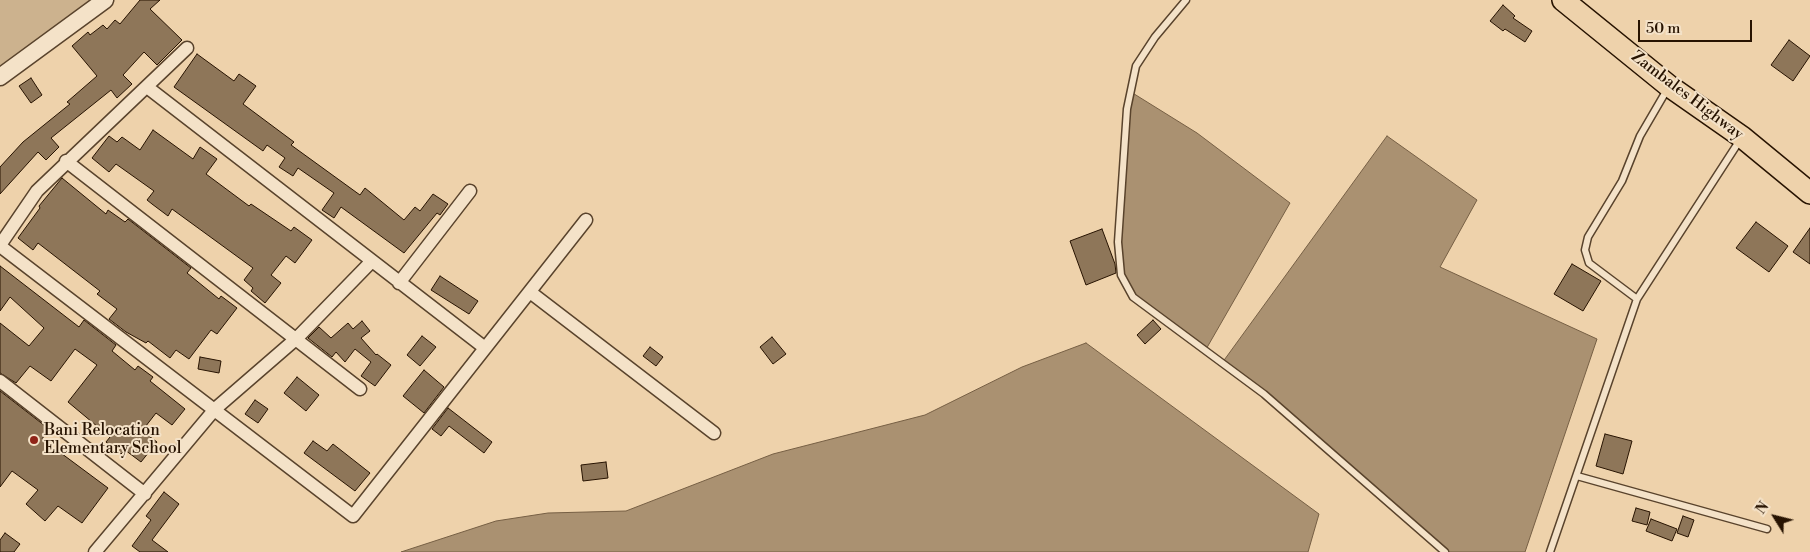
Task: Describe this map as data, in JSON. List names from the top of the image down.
{
  "streets": {
    "main road": ["Zambales Highway"]
  },
  "places": ["Bani Relocation Elementary School"],
  "scale_bar": "50 m",
  "north": "top left"
}
